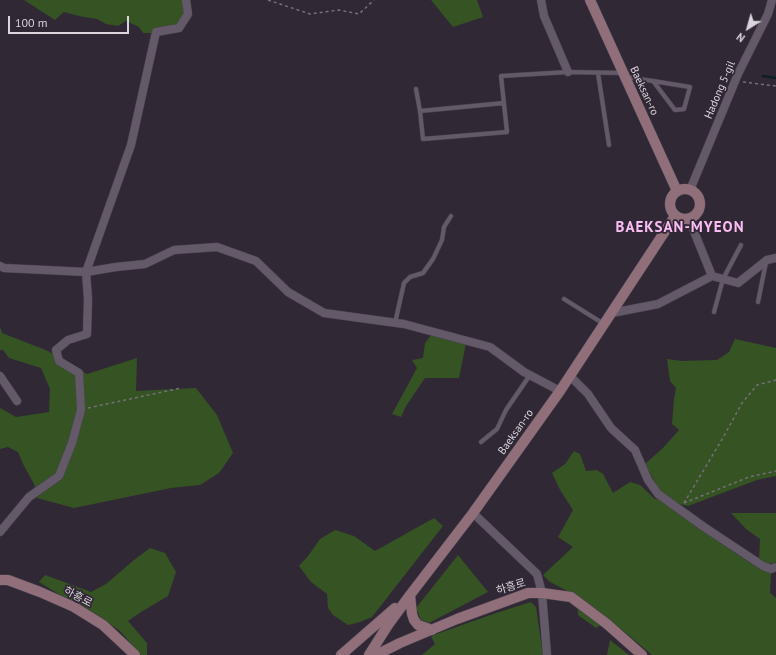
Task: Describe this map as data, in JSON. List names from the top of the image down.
{
  "streets": {
    "main road": ["Baeksan-ro", "하흥로"],
    "street": ["Hadong 5-gil"]
  },
  "crossings": [
    ["Hadong 5-gil", "Baeksan-ro"]
  ],
  "districts": ["BAEKSAN-MYEON"],
  "scale_bar": "100 m",
  "north": "bottom left"
}
